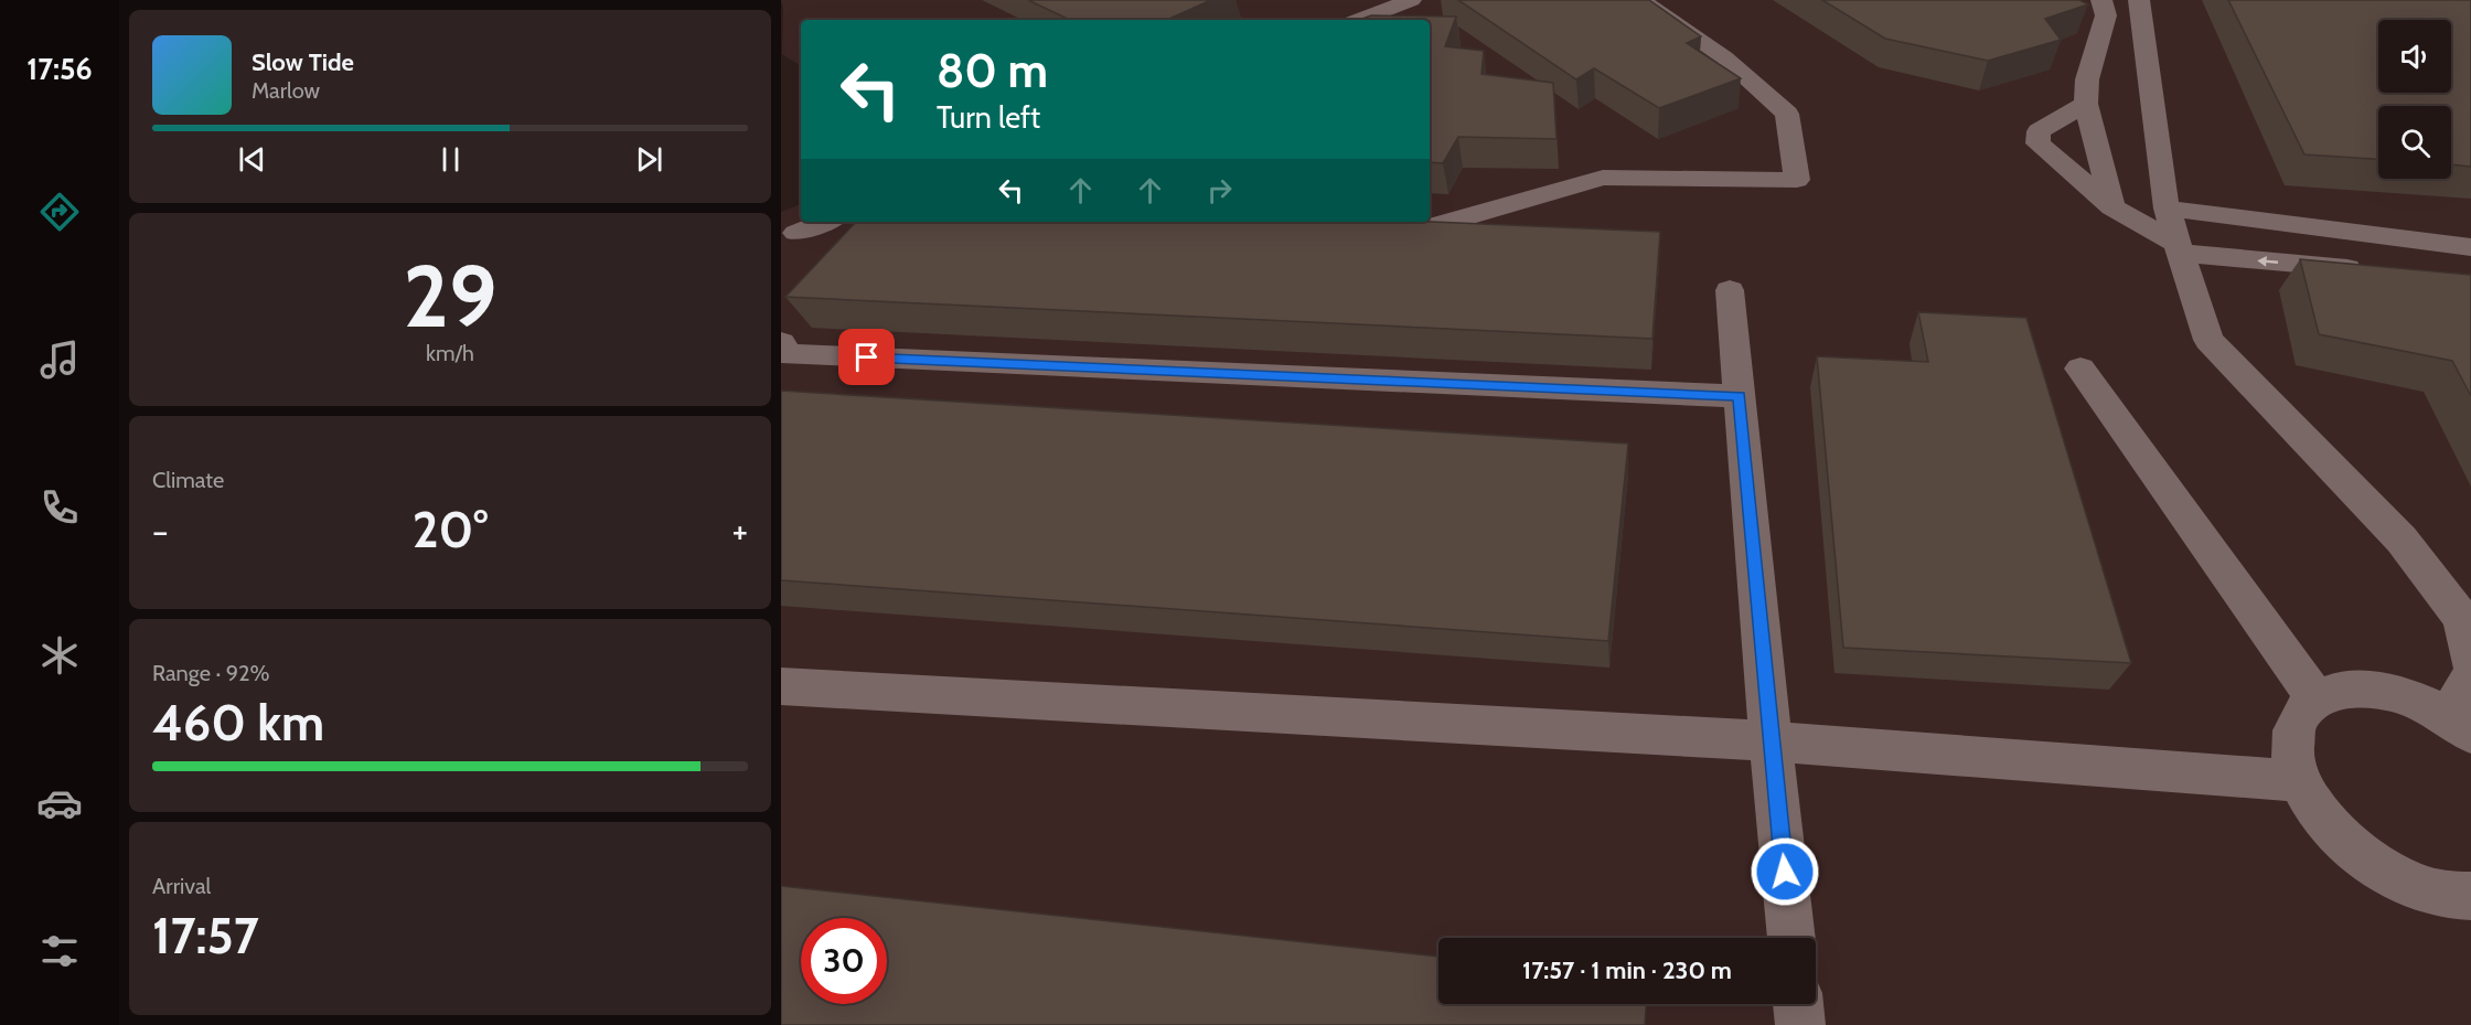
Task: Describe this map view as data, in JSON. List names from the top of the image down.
{
  "page": {
    "tabs": "17:56",
    "turn": ["80 m", "Turn left"],
    "song": ["Slow Tide", "Marlow"],
    "tile": [
      ["29", "km/h"],
      "Climate",
      ["Range · 92%", "460 km"],
      ["Arrival", "17:57"]
    ],
    "heat": ["−", "20°", "+"],
    "limit": "30",
    "trip": "17:57 · 1 min · 230 m"
  }
}
